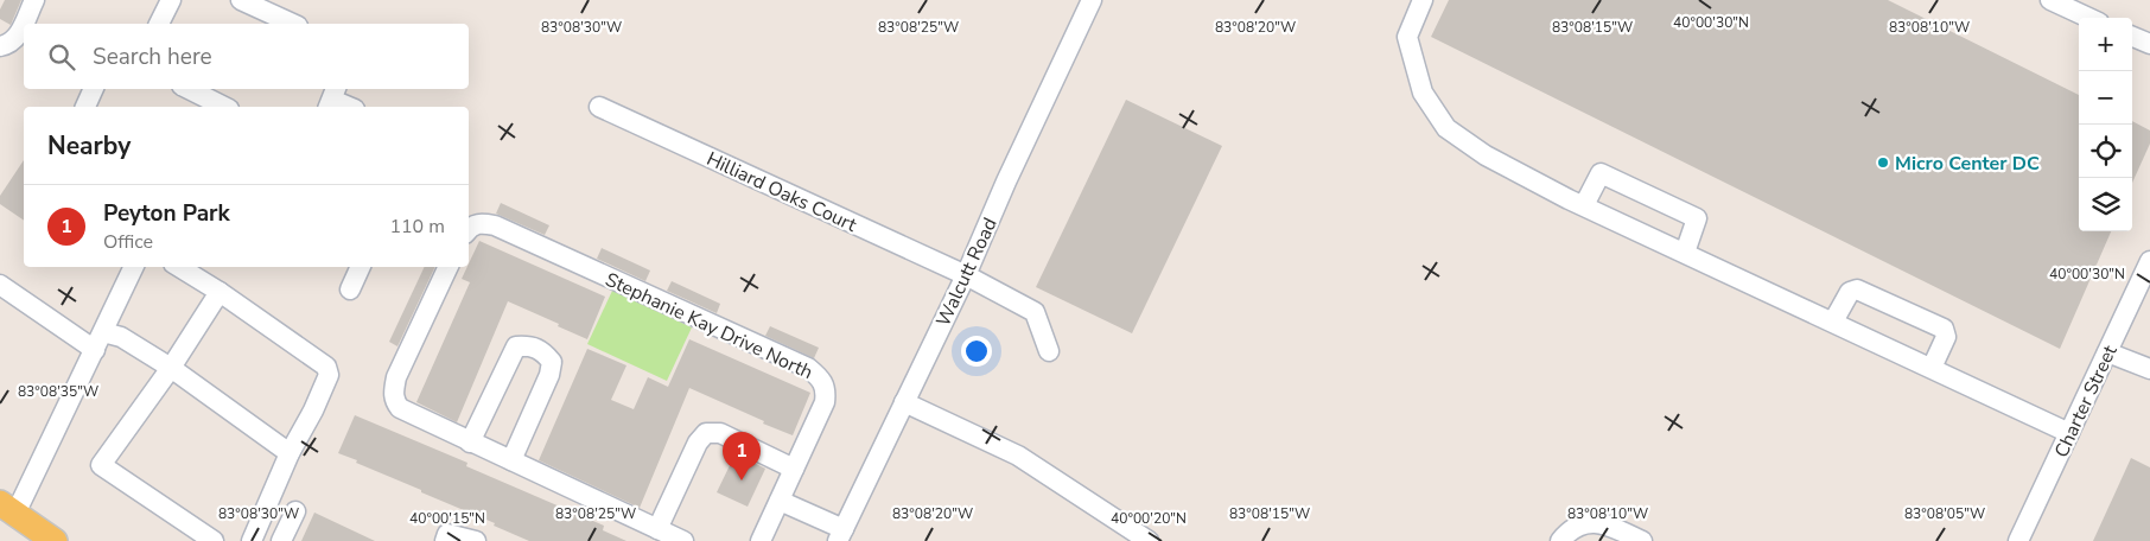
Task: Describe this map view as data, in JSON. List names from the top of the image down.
{
  "streets": {
    "street": [
      "Hilliard Oaks Court",
      "Walcutt Road",
      "Stephanie Kay Drive North",
      "Charter Street"
    ]
  },
  "crossings": [
    ["Hilliard Oaks Court", "Walcutt Road"]
  ],
  "places": ["Micro Center DC"],
  "page": {
    "map_buttons": ["+", "−"],
    "search": "Search here",
    "heading": "Nearby",
    "list": [
      {
        "mark": "1",
        "name": "Peyton Park",
        "note": "Office",
        "value": "110 m"
      }
    ],
    "pins": "1"
  },
  "coordinates": [
    "40°00'30\"N",
    "83°08'30\"W",
    "83°08'25\"W",
    "83°08'20\"W",
    "83°08'15\"W",
    "83°08'10\"W",
    "83°08'35\"W",
    "83°08'05\"W",
    "40°00'15\"N",
    "40°00'20\"N"
  ]
}
